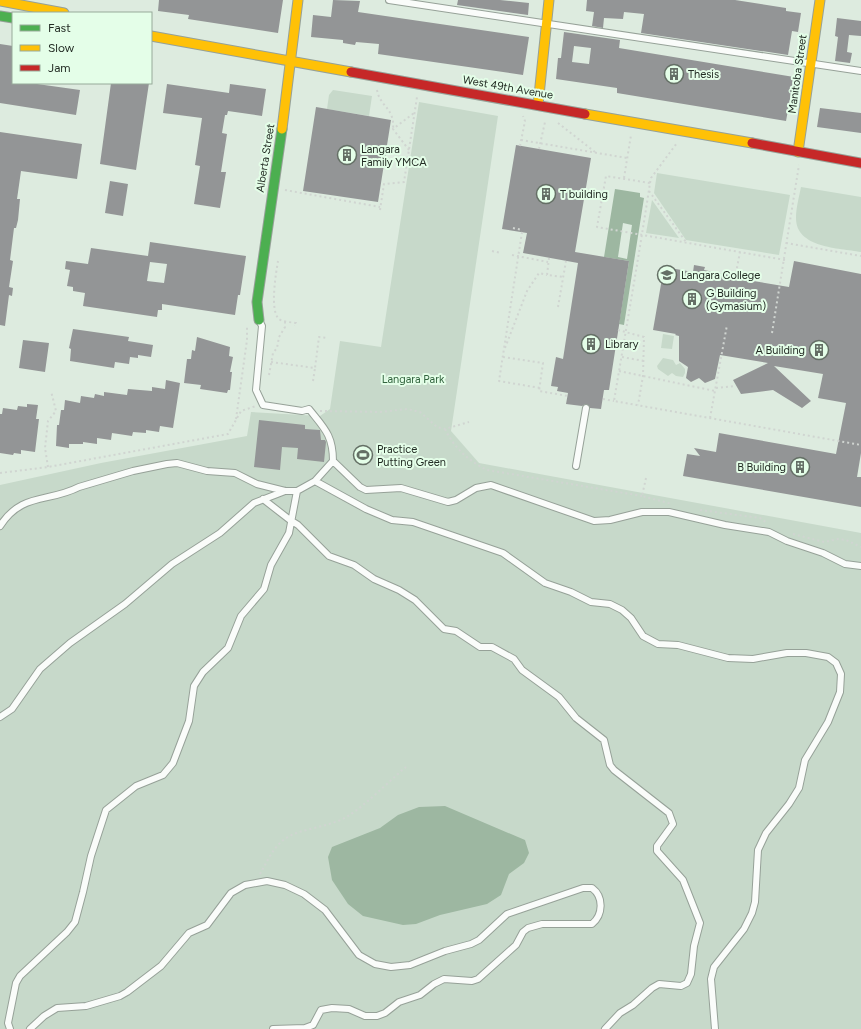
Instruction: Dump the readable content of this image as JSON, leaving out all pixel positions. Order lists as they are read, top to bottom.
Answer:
{
  "streets": {
    "street": ["Manitoba Street", "West 49th Avenue", "Alberta Street"]
  },
  "crossings": [
    ["Manitoba Street", "West 49th Avenue"],
    ["West 49th Avenue", "Alberta Street"]
  ],
  "parks": ["Langara Park"],
  "places": {
    "building": [
      "Thesis",
      "Langara Family YMCA",
      "T building",
      "G Building (Gymasium)",
      "Library",
      "A Building",
      "B Building"
    ],
    "school or university": ["Langara College"],
    "sports": ["Practice Putting Green"]
  },
  "legend": ["Fast", "Slow", "Jam"]
}
